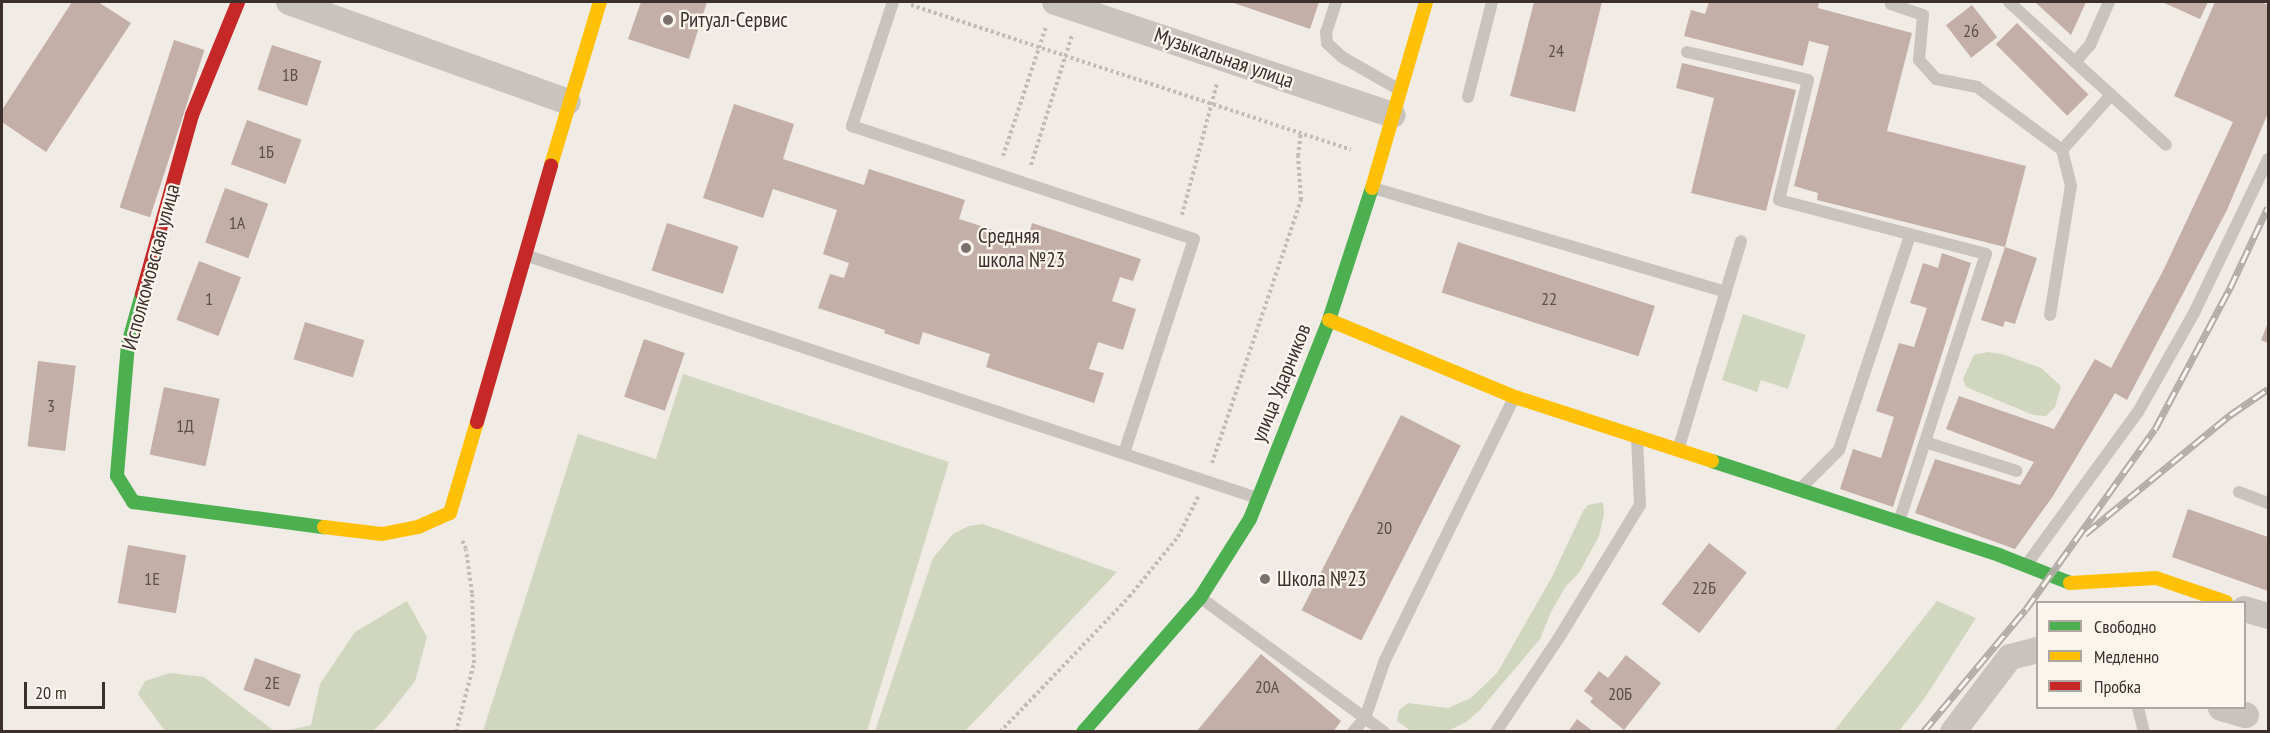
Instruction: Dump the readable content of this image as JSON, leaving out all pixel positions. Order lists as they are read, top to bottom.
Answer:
{
  "streets": {
    "street": ["Музыкальная улица", "Исполкомовская улица", "улица Ударников"]
  },
  "crossings": [
    ["Музыкальная улица", "улица Ударников"]
  ],
  "places": ["Ритуал-Сервис", "Средняя школа №23", "Школа №23"],
  "house_numbers": [
    "26",
    "24",
    "1В",
    "1Б",
    "1А",
    "1",
    "22",
    "3",
    "1Д",
    "20",
    "1Е",
    "22Б",
    "2Е",
    "20А",
    "20Б"
  ],
  "legend": ["Свободно", "Медленно", "Пробка"],
  "scale_bar": "20 m"
}
